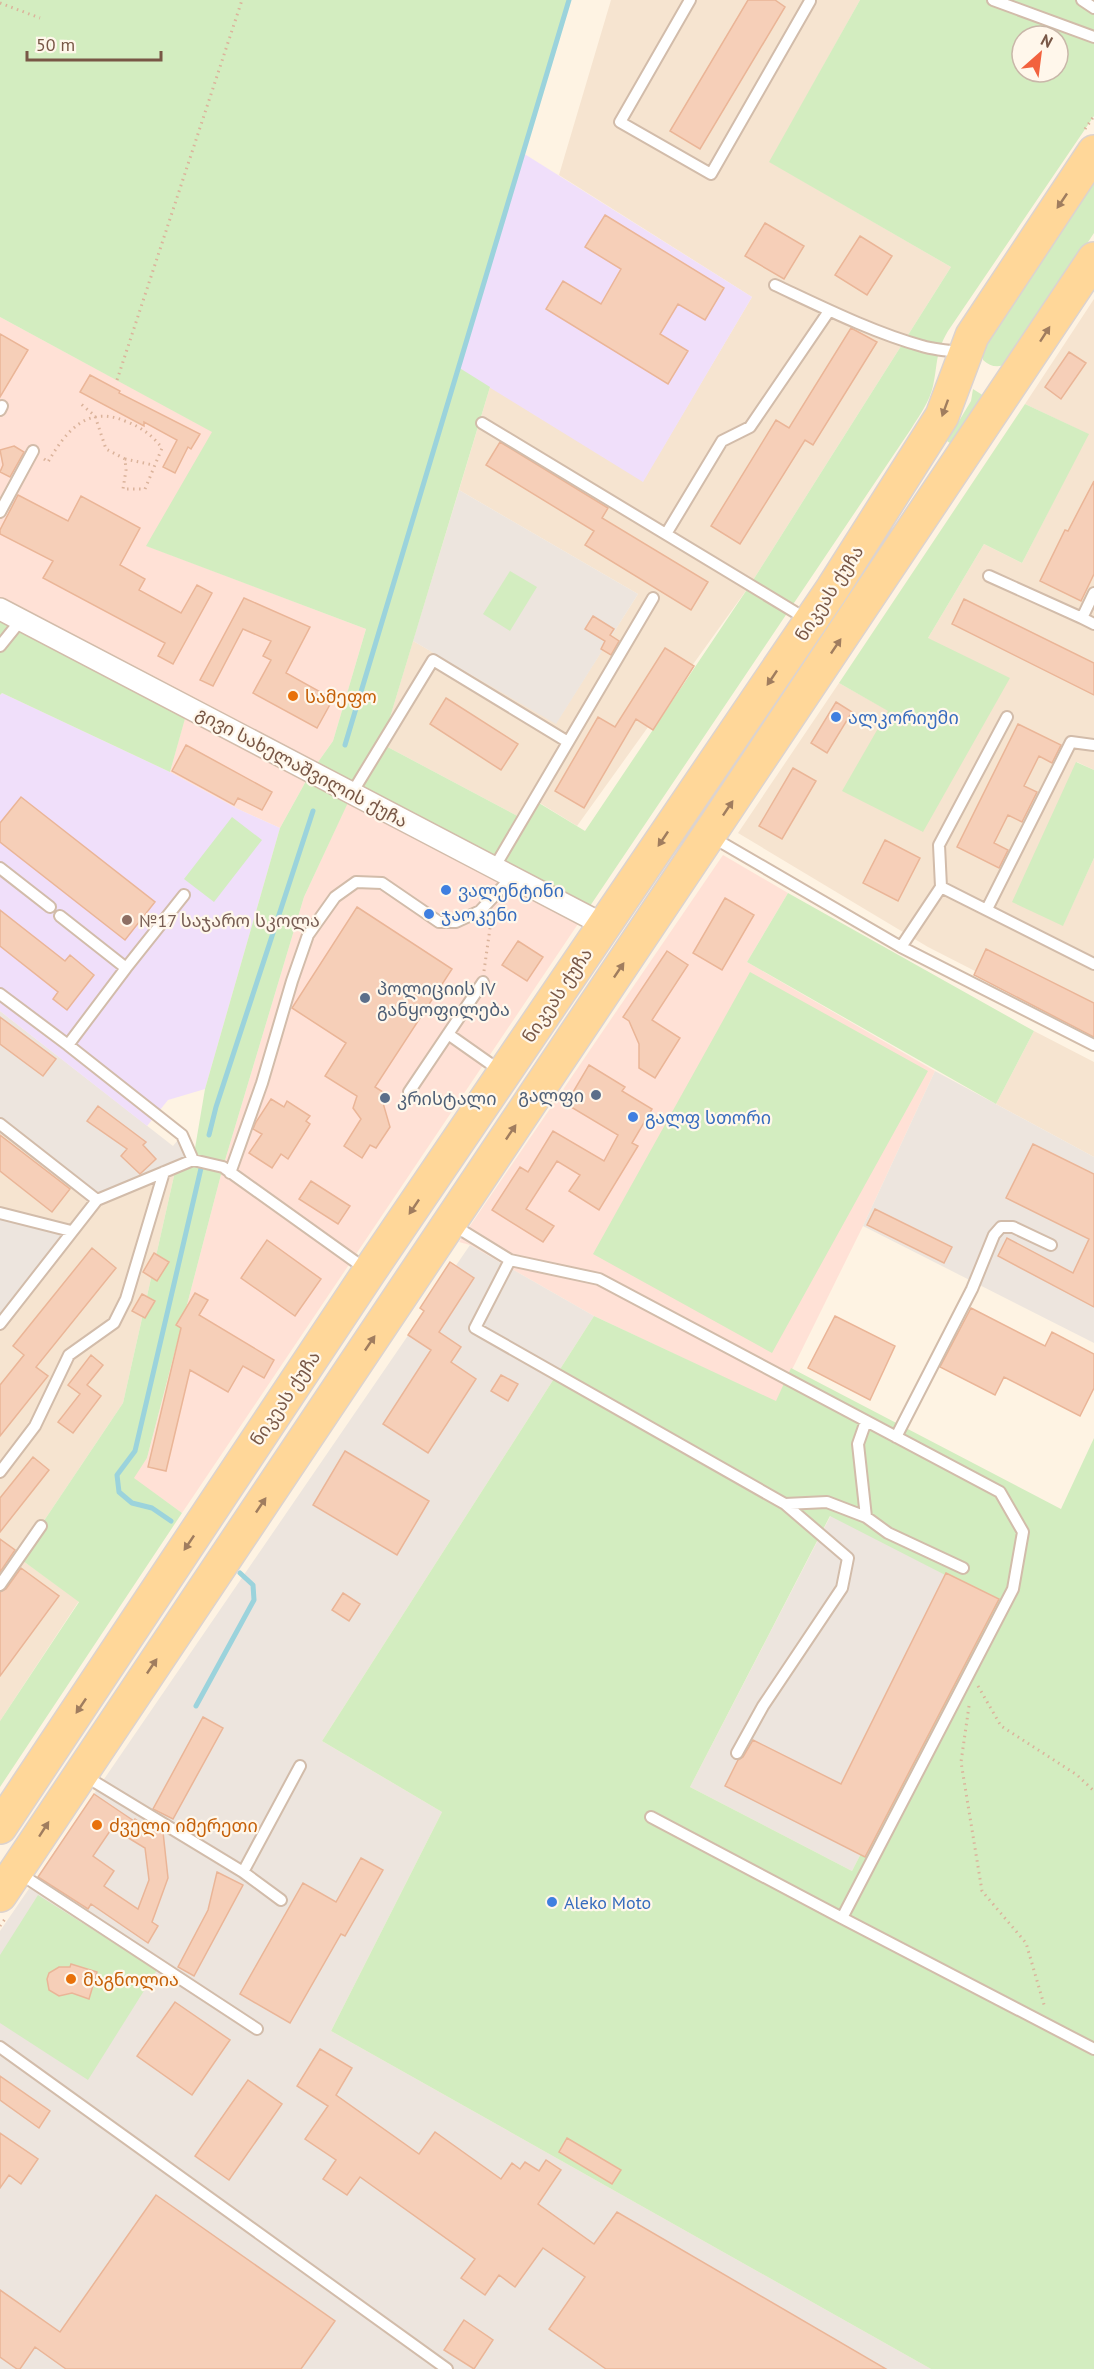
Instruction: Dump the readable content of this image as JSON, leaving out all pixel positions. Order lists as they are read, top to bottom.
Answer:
{
  "streets": {
    "main road": ["ნიკეას ქუჩა"],
    "street": ["გივი სახელაშვილის ქუჩა"]
  },
  "crossings": [
    ["ნიკეას ქუჩა", "გივი სახელაშვილის ქუჩა"]
  ],
  "places": [
    "სამეფო",
    "ალკორიუმი",
    "ვალენტინი",
    "ჯაოკენი",
    "№17 საჯარო სკოლა",
    "პოლიციის IV განყოფილება",
    "გალფი",
    "კრისტალი",
    "გალფ სთორი",
    "ძველი იმერეთი",
    "Aleko Moto",
    "მაგნოლია"
  ],
  "scale_bar": "50 m",
  "north": "top right"
}
